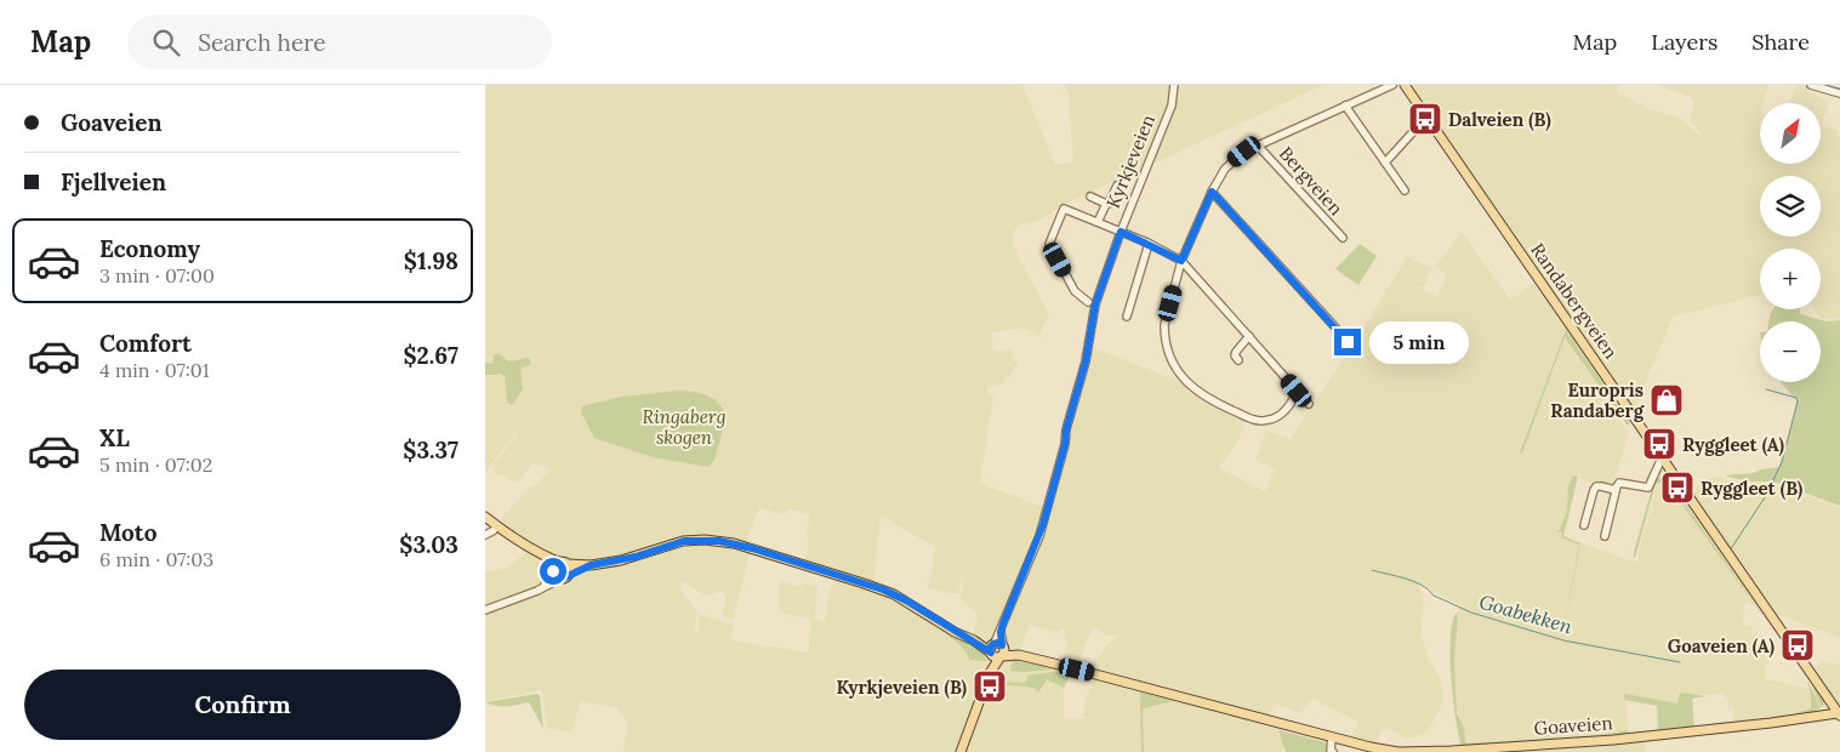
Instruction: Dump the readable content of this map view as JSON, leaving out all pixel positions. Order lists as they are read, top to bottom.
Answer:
{
  "streets": {
    "main road": ["Kyrkjeveien", "Randabergveien", "Goaveien"],
    "street": ["Bergveien"]
  },
  "crossings": [
    ["Kyrkjeveien", "Goaveien"],
    ["Randabergveien", "Goaveien"]
  ],
  "water": ["Goabekken"],
  "parks": ["Ringaberg skogen"],
  "places": {
    "bus stop": [
      "Dalveien (B)",
      "Ryggleet (A)",
      "Ryggleet (B)",
      "Goaveien (A)",
      "Kyrkjeveien (B)"
    ],
    "shop": ["Europris Randaberg"]
  },
  "north": "top right",
  "page": {
    "header": "Map",
    "search": "Search here",
    "nav": ["Map", "Layers", "Share"],
    "banner": ["Goaveien", "Fjellveien"],
    "map_buttons": ["+", "−"],
    "list": [
      {
        "name": "Economy",
        "note": "3 min · 07:00",
        "value": "$1.98"
      },
      {
        "name": "Comfort",
        "note": "4 min · 07:01",
        "value": "$2.67"
      },
      {
        "name": "XL",
        "note": "5 min · 07:02",
        "value": "$3.37"
      },
      {
        "name": "Moto",
        "note": "6 min · 07:03",
        "value": "$3.03"
      }
    ],
    "bubble": "5 min",
    "buttons": "Confirm"
  }
}
